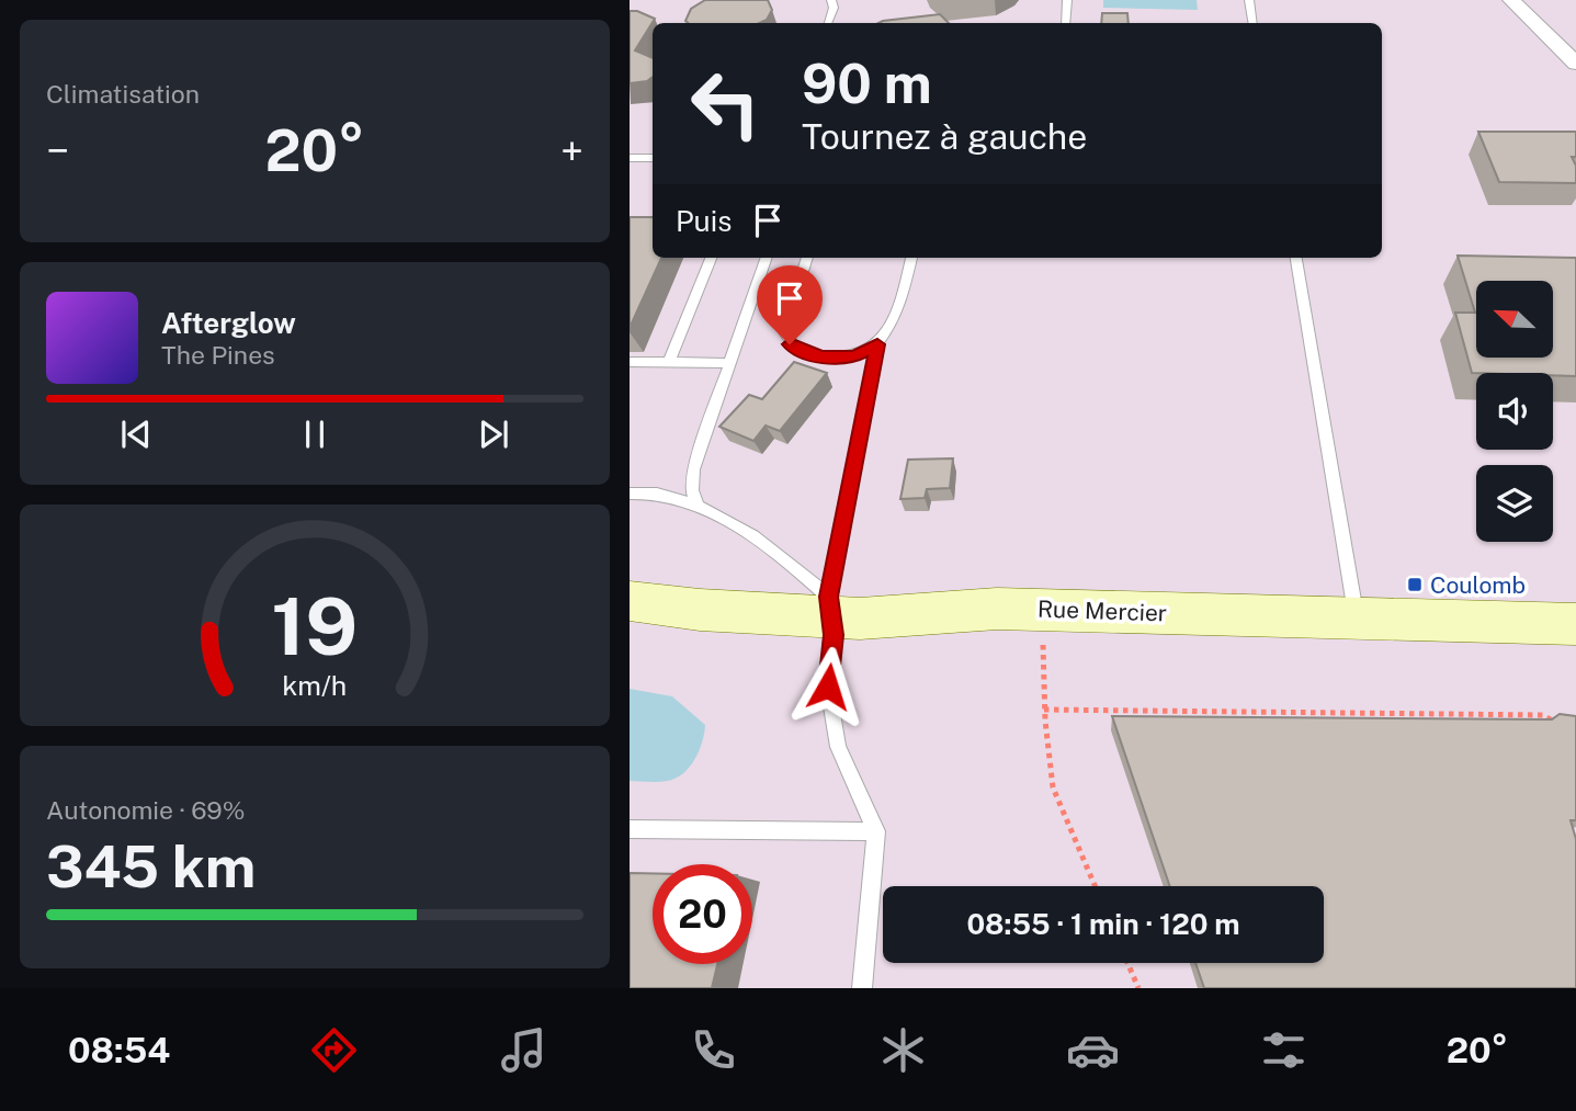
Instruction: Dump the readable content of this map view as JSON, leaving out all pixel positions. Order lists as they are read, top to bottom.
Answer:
{
  "streets": {
    "street": ["Rue Mercier"]
  },
  "places": {
    "transit": ["Coulomb"]
  },
  "north": "top left",
  "page": {
    "tile": [
      "Climatisation",
      ["Autonomie · 69%", "345 km"]
    ],
    "turn": ["90 m", "Tournez à gauche"],
    "heat": ["−", "20°", "+"],
    "then": "Puis",
    "song": ["Afterglow", "The Pines"],
    "limit": "20",
    "trip": "08:55 · 1 min · 120 m",
    "tabs": ["08:54", "20°"],
    "gauge": ["19", "km/h"]
  }
}
